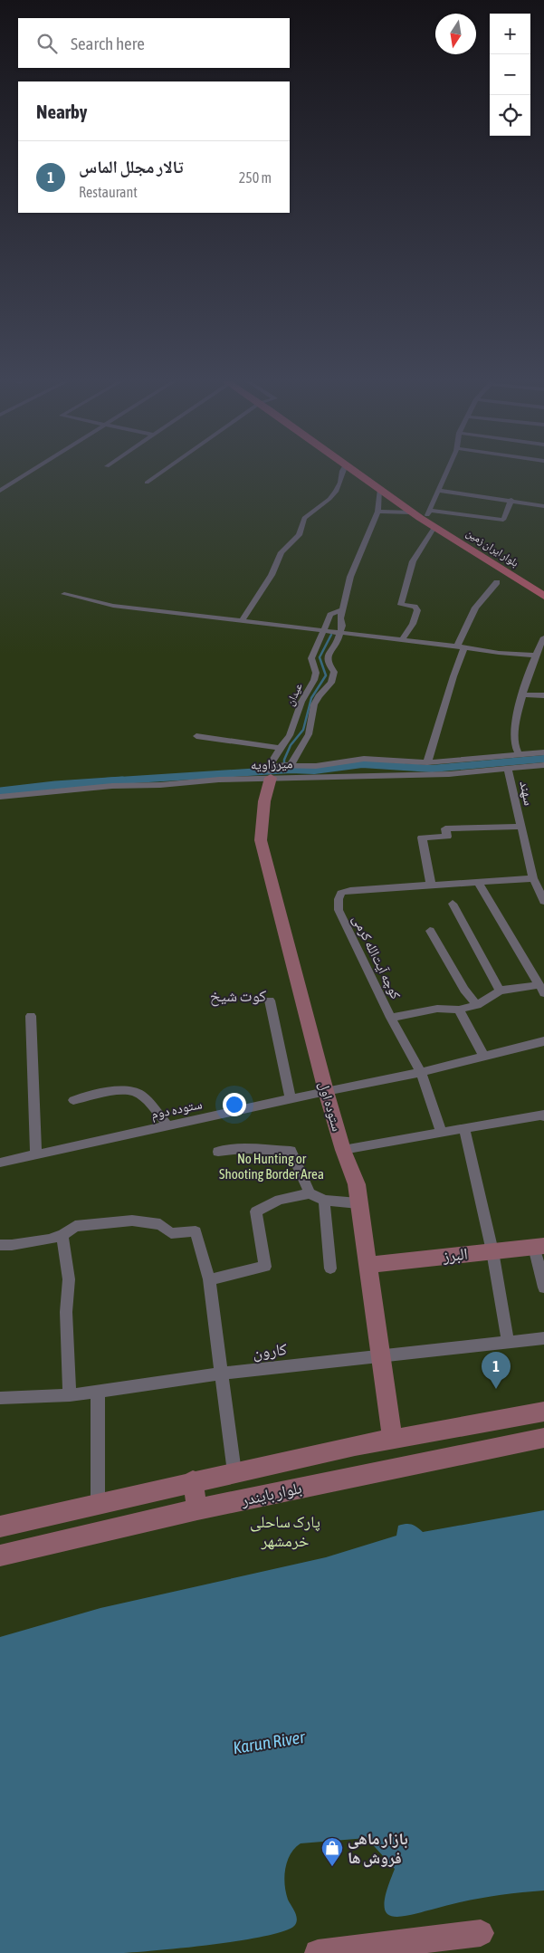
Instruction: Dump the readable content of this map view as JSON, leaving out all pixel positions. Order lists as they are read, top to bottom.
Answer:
{
  "streets": {
    "main road": ["بلوار ایران زمین"],
    "street": [
      "عیدان",
      "میرزاویه",
      "سهند",
      "کوچه آیت‌الله کرمی",
      "ستوده اول",
      "ستوده دوم",
      "البرز",
      "کارون",
      "بلوار بایندر"
    ]
  },
  "crossings": [
    ["بلوار ایران زمین", "عیدان"],
    ["عیدان", "میرزاویه"],
    ["عیدان", "ستوده اول"],
    ["میرزاویه", "سهند"],
    ["میرزاویه", "ستوده اول"],
    ["سهند", "کوچه آیت‌الله کرمی"],
    ["کوچه آیت‌الله کرمی", "ستوده دوم"],
    ["ستوده اول", "ستوده دوم"],
    ["ستوده اول", "البرز"],
    ["ستوده اول", "کارون"],
    ["ستوده اول", "بلوار بایندر"]
  ],
  "districts": ["کوت شیخ"],
  "water": ["Karun River"],
  "parks": ["No Hunting or Shooting Border Area", "پارک ساحلی خرمشهر"],
  "places": {
    "shop": ["بازار ماهی فروش ها"]
  },
  "north": "bottom",
  "page": {
    "map_buttons": ["+", "−"],
    "search": "Search here",
    "heading": "Nearby",
    "list": [
      {
        "mark": "1",
        "name": "تالار مجلل الماس",
        "note": "Restaurant",
        "value": "250 m"
      }
    ],
    "pins": "1"
  }
}
